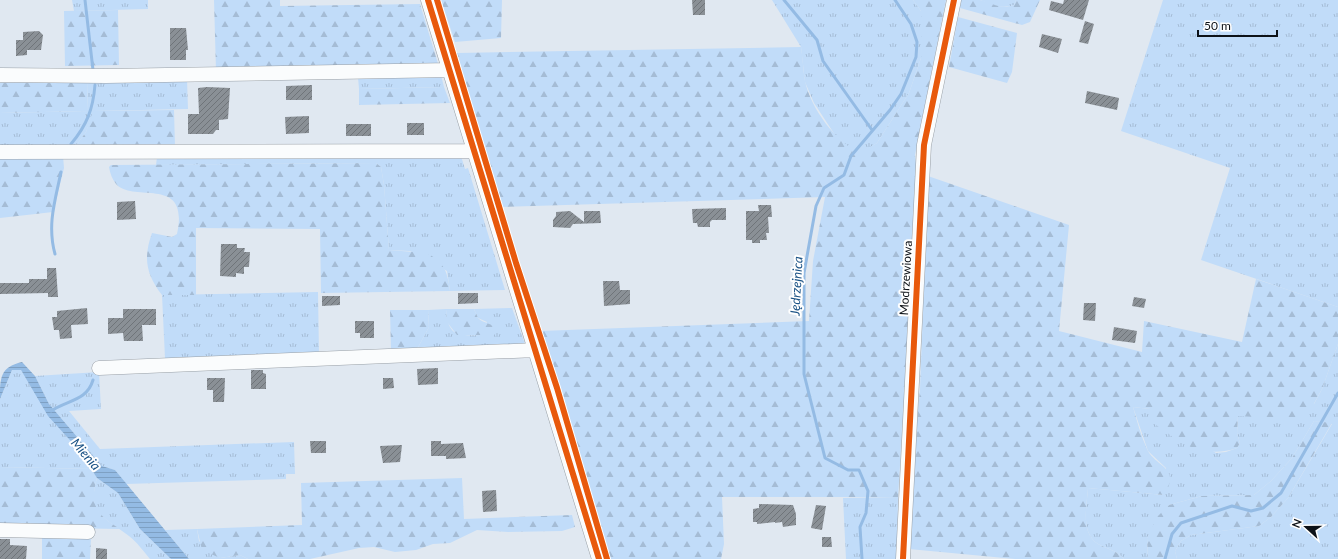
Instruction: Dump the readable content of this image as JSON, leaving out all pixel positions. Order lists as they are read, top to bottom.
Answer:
{
  "streets": {
    "street": ["Modrzewiowa"]
  },
  "water": ["Jędrzejnica", "Mienia"],
  "scale_bar": "50 m",
  "north": "left"
}
